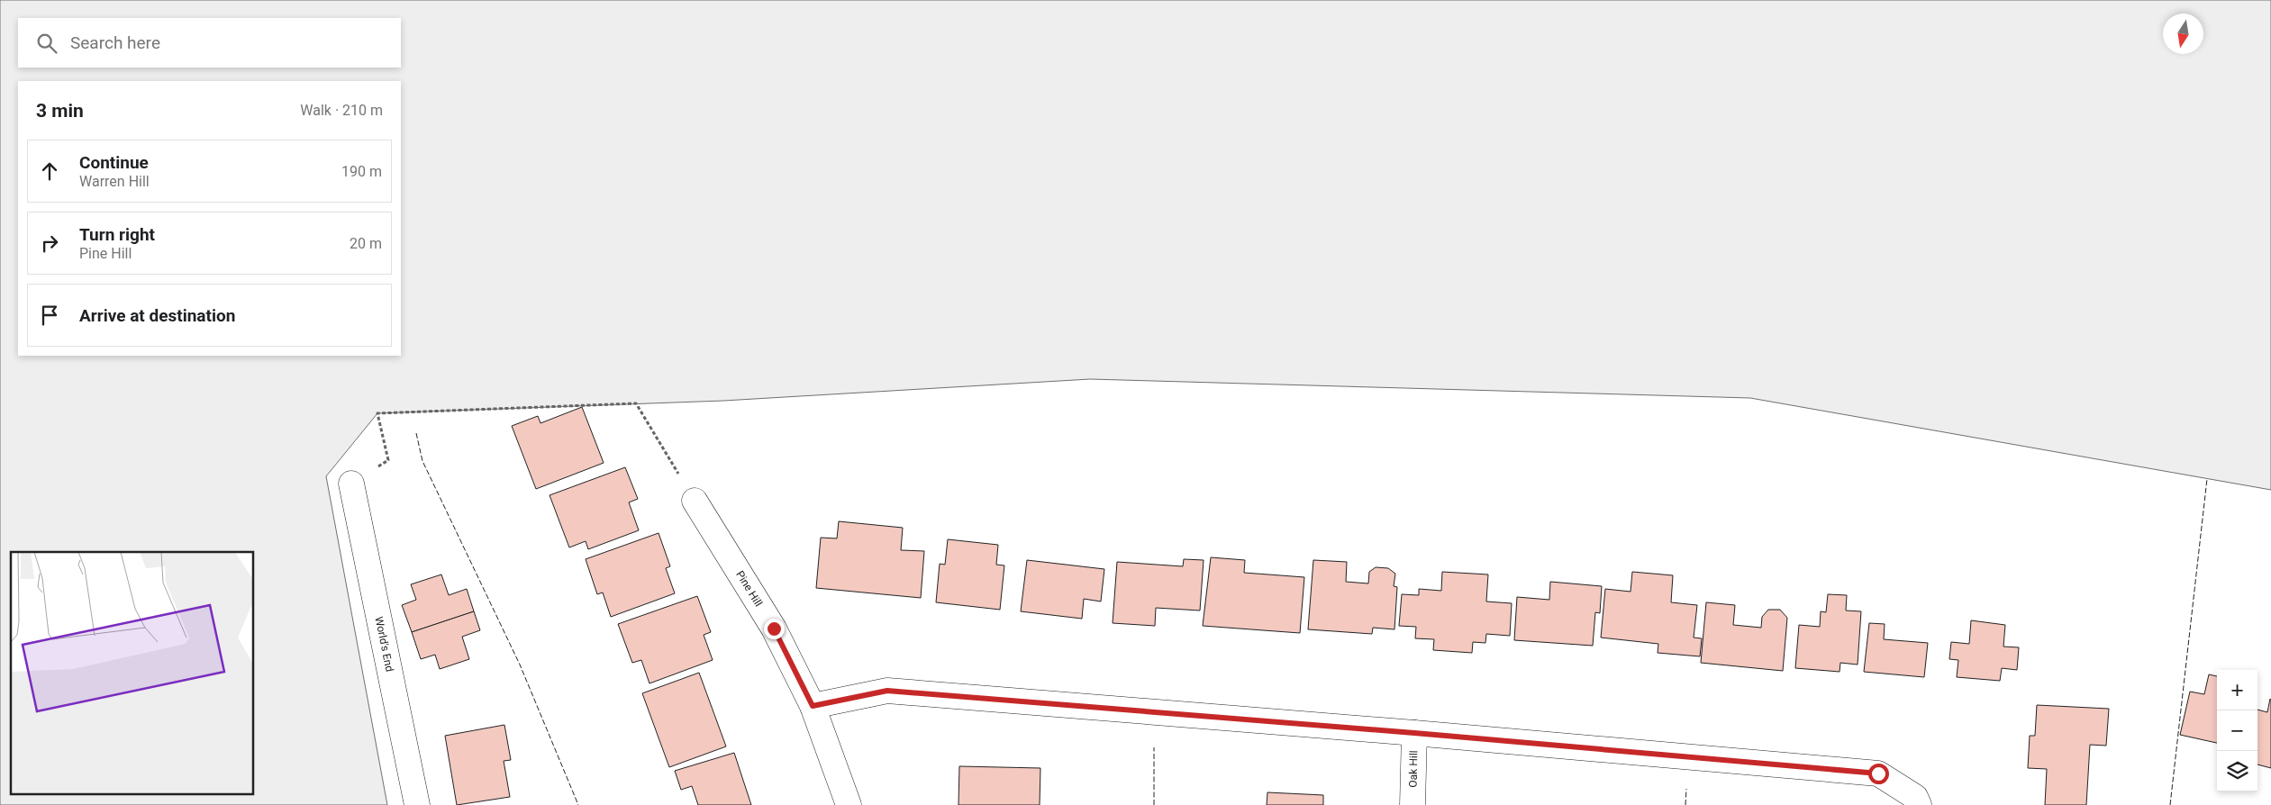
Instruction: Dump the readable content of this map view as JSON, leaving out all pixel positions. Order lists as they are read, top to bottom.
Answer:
{
  "streets": {
    "street": ["Pine Hill", "World's End", "Oak Hill"]
  },
  "north": "bottom",
  "page": {
    "search": "Search here",
    "heading": ["3 min", "Walk · 210 m"],
    "list": [
      ["Continue", "Warren Hill", "190 m"],
      ["Turn right", "Pine Hill", "20 m"],
      "Arrive at destination"
    ],
    "map_buttons": ["+", "−"]
  }
}
